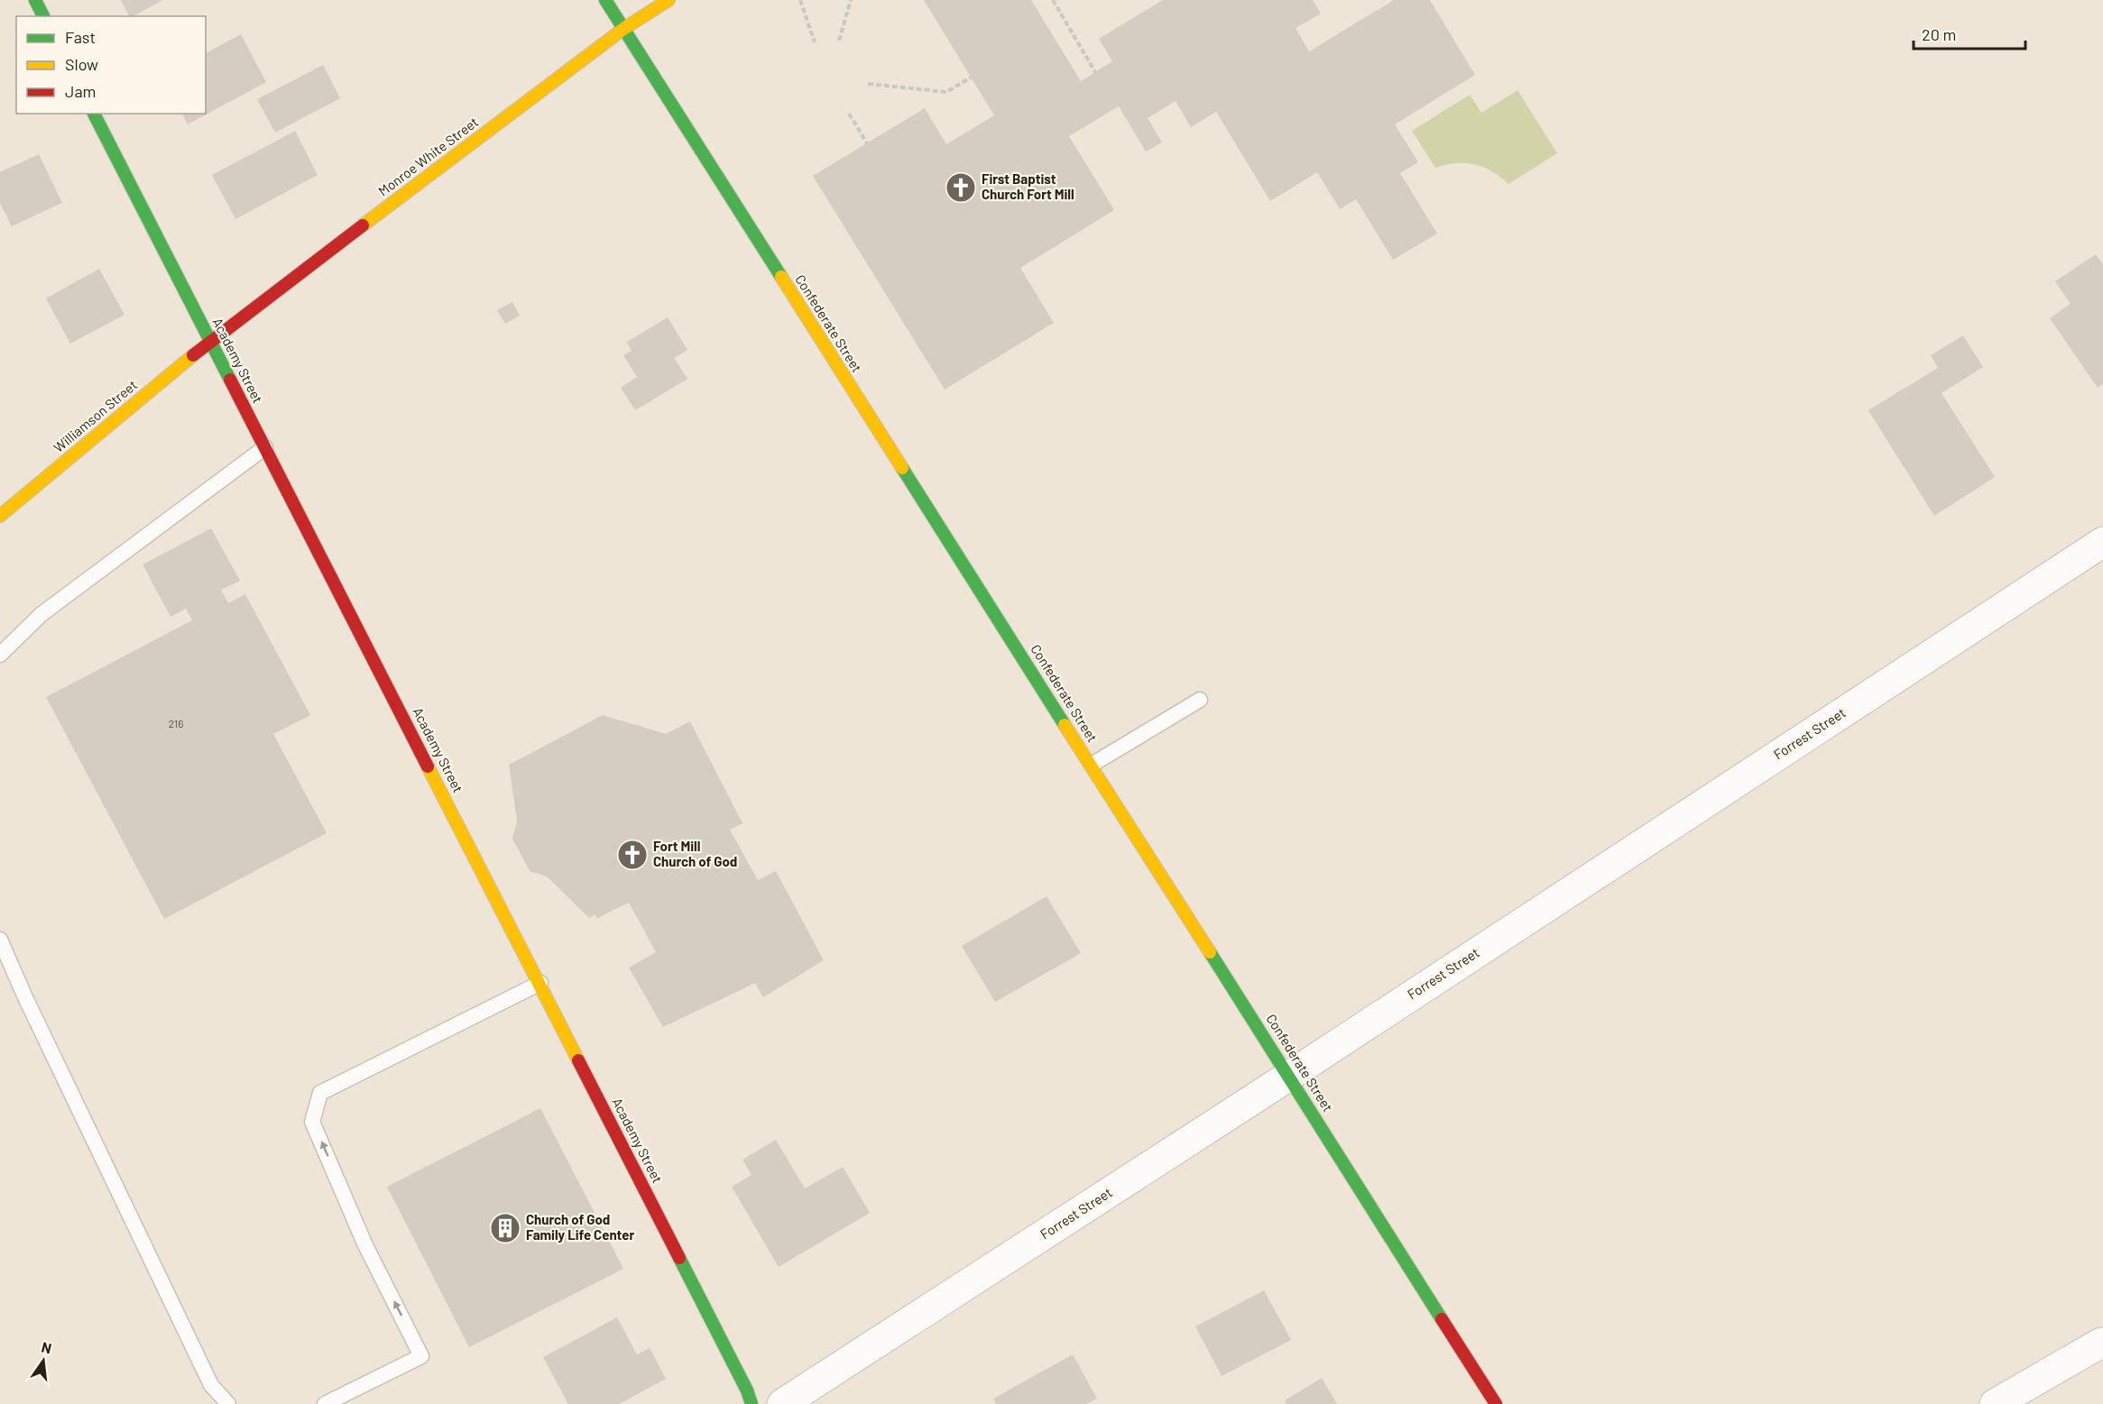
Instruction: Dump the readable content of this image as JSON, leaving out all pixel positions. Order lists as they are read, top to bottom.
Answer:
{
  "streets": {
    "street": [
      "Monroe White Street",
      "Confederate Street",
      "Academy Street",
      "Williamson Street",
      "Forrest Street"
    ]
  },
  "crossings": [
    ["Monroe White Street", "Confederate Street"],
    ["Monroe White Street", "Academy Street"],
    ["Monroe White Street", "Williamson Street"],
    ["Confederate Street", "Forrest Street"],
    ["Academy Street", "Williamson Street"]
  ],
  "places": {
    "church": ["First Baptist Church Fort Mill", "Fort Mill Church of God"],
    "building": ["Church of God Family Life Center"]
  },
  "house_numbers": ["216"],
  "legend": ["Fast", "Slow", "Jam"],
  "scale_bar": "20 m",
  "north": "top"
}
